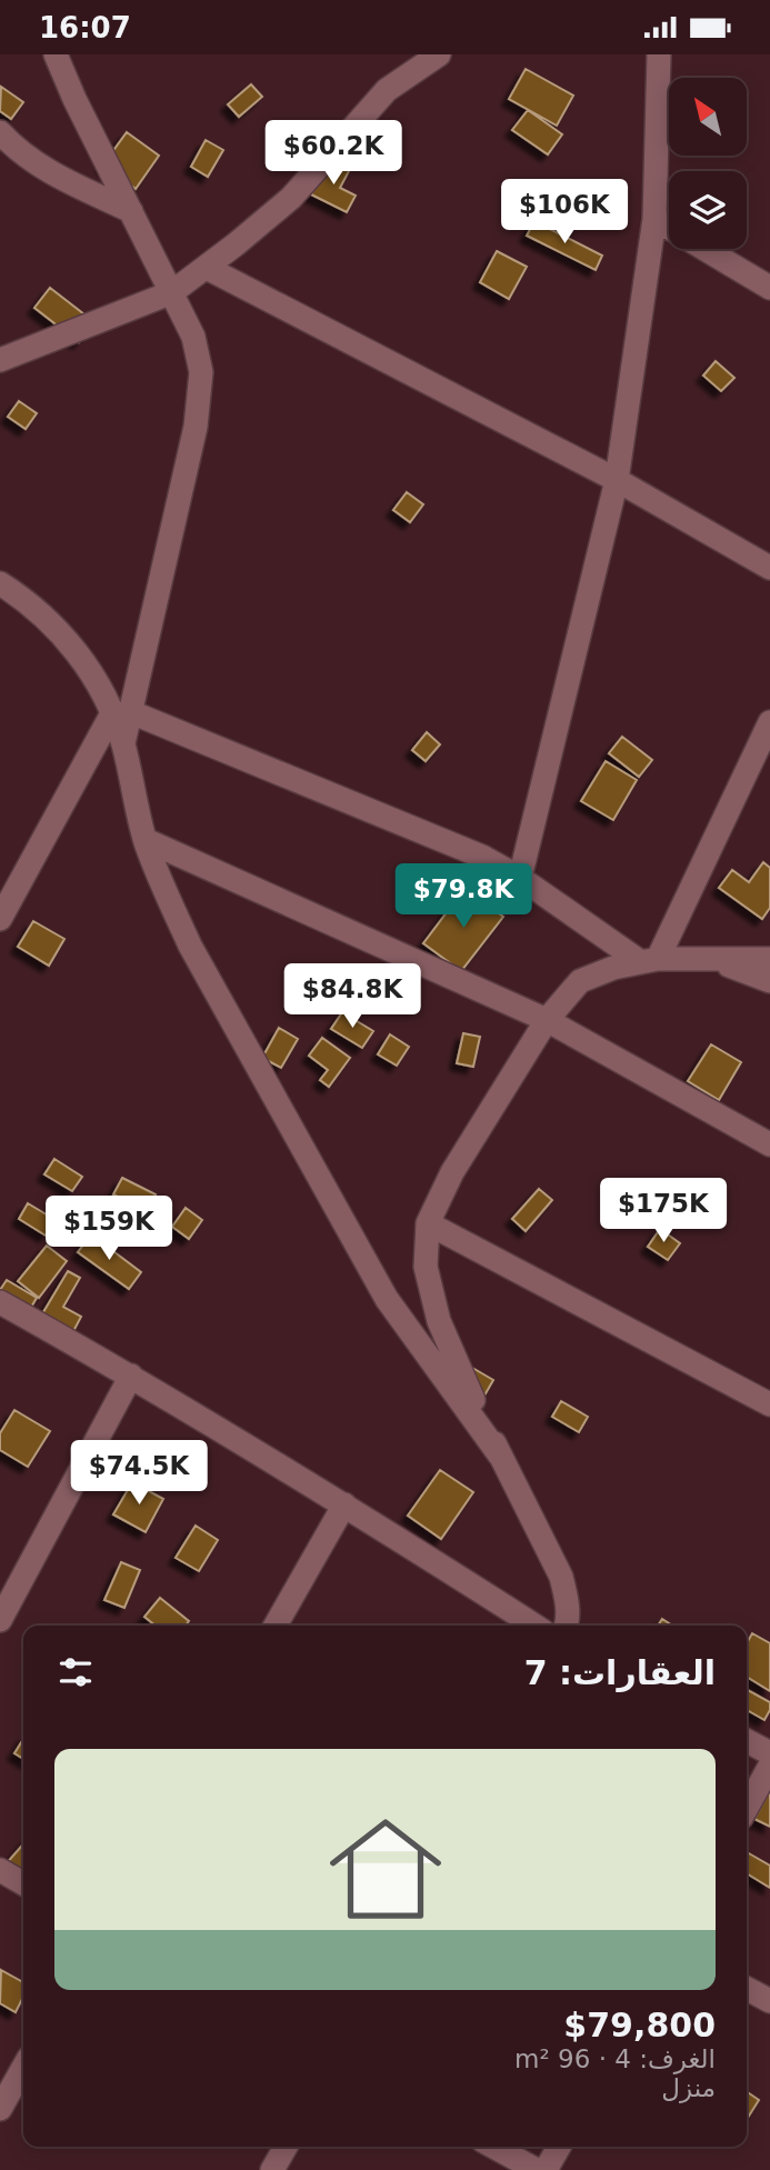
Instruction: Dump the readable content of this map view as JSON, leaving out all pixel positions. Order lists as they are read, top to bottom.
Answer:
{
  "north": "top left",
  "page": {
    "status": "16:07",
    "price": [
      "$60.2K",
      "$106K",
      "$79.8K",
      "$84.8K",
      "$175K",
      "$159K",
      "$74.5K"
    ],
    "heading": "العقارات: 7",
    "list": [
      {
        "name": "$79,800",
        "note": "الغرف: 4 · 96 m² · منزل"
      }
    ]
  }
}
